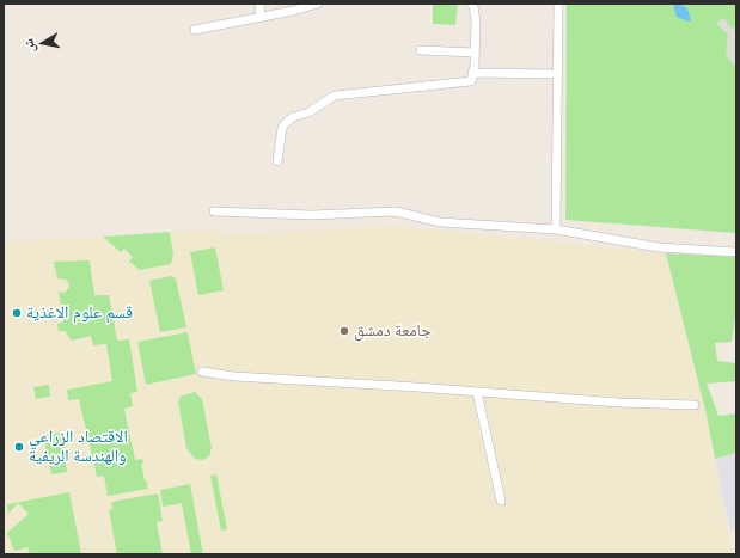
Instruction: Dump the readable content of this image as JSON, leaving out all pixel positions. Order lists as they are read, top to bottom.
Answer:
{
  "places": ["قسم علوم الاغذية", "جامعة دمشق", "الاقتصاد الزراعي والهندسة الريفية"],
  "north": "left"
}
